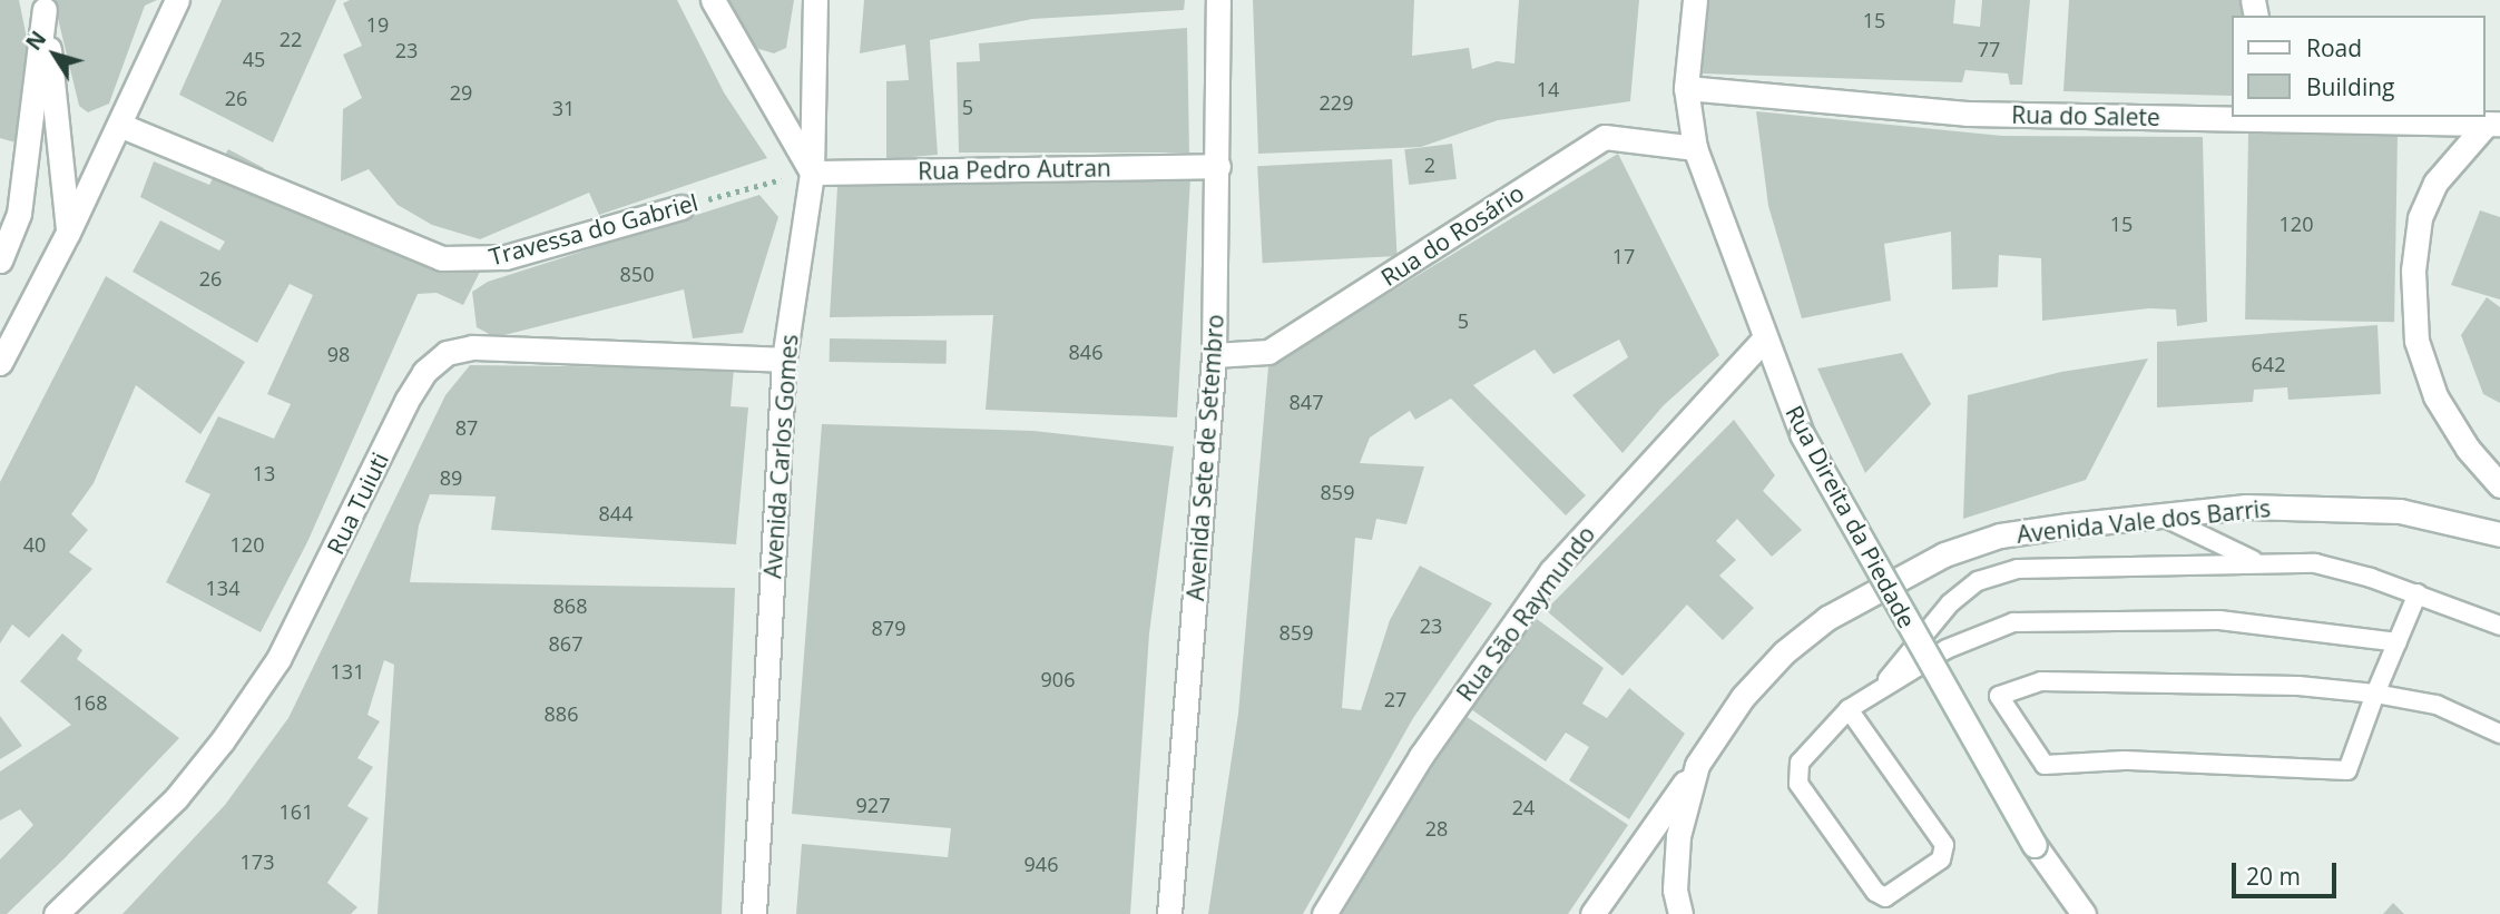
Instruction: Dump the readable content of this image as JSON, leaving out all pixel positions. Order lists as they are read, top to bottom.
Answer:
{
  "streets": {
    "street": [
      "Rua do Salete",
      "Rua Pedro Autran",
      "Travessa do Gabriel",
      "Rua do Rosário",
      "Avenida Carlos Gomes",
      "Avenida Sete de Setembro",
      "Rua Tuiuti",
      "Rua Direita da Piedade",
      "Avenida Vale dos Barris",
      "Rua São Raymundo"
    ]
  },
  "crossings": [
    ["Rua do Salete", "Rua Direita da Piedade"],
    ["Rua Pedro Autran", "Travessa do Gabriel"],
    ["Rua Pedro Autran", "Avenida Carlos Gomes"],
    ["Rua Pedro Autran", "Avenida Sete de Setembro"],
    ["Travessa do Gabriel", "Avenida Carlos Gomes"],
    ["Rua do Rosário", "Avenida Sete de Setembro"],
    ["Rua do Rosário", "Rua Direita da Piedade"],
    ["Avenida Carlos Gomes", "Rua Tuiuti"],
    ["Rua Direita da Piedade", "Rua São Raymundo"]
  ],
  "house_numbers": [
    "15",
    "19",
    "22",
    "77",
    "23",
    "45",
    "14",
    "29",
    "26",
    "229",
    "5",
    "31",
    "2",
    "15",
    "120",
    "17",
    "850",
    "26",
    "5",
    "846",
    "98",
    "642",
    "847",
    "87",
    "13",
    "89",
    "859",
    "844",
    "40",
    "120",
    "134",
    "868",
    "23",
    "879",
    "859",
    "867",
    "131",
    "906",
    "27",
    "168",
    "886",
    "927",
    "24",
    "161",
    "28",
    "173",
    "946"
  ],
  "legend": ["Road", "Building"],
  "scale_bar": "20 m",
  "north": "top left"
}
